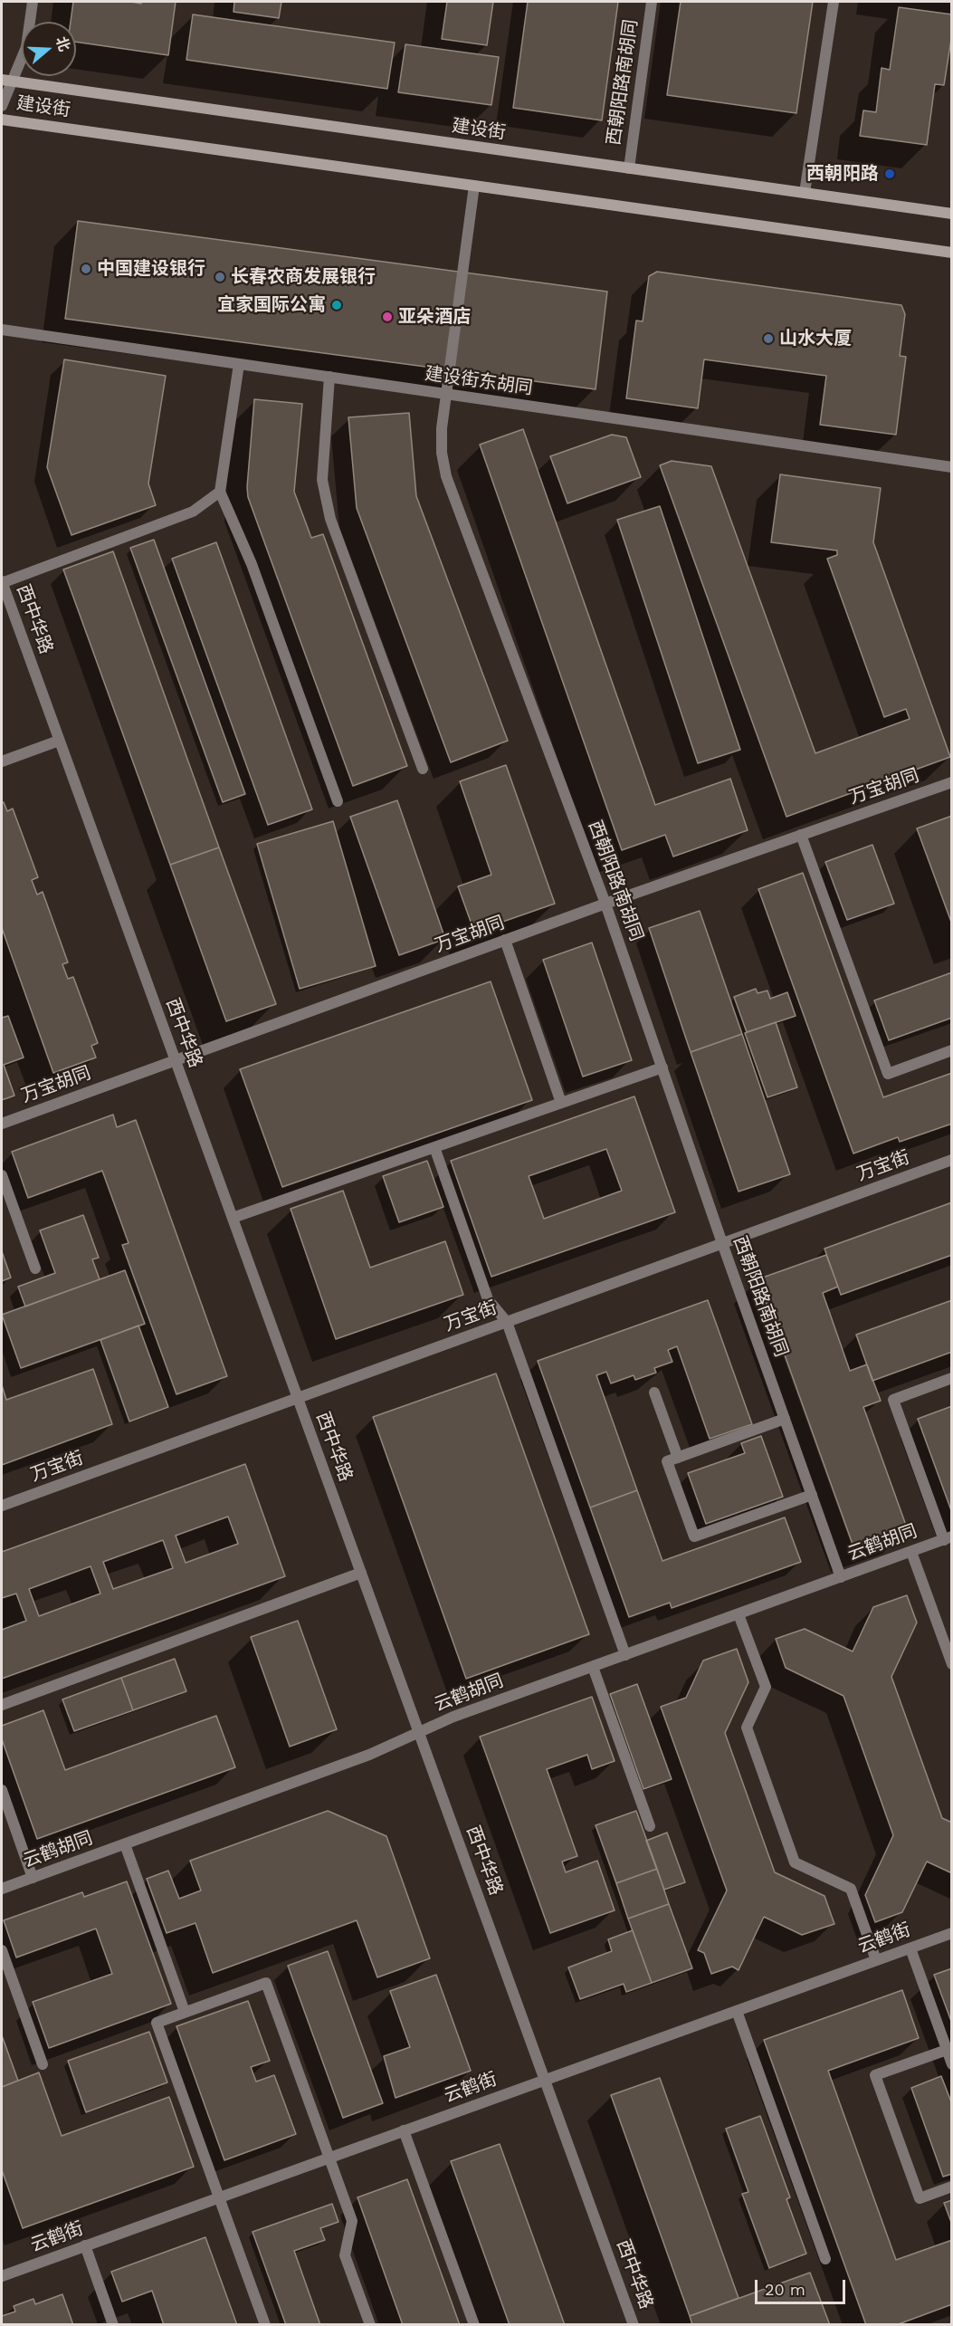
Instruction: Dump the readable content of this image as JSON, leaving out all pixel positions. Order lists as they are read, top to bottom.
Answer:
{
  "streets": {
    "main road": ["建设街"],
    "street": [
      "西朝阳路南胡同",
      "建设街东胡同",
      "西中华路",
      "万宝胡同",
      "万宝街",
      "云鹤胡同",
      "云鹤街"
    ]
  },
  "crossings": [
    ["西朝阳路南胡同", "建设街"],
    ["西朝阳路南胡同", "建设街东胡同"],
    ["西朝阳路南胡同", "万宝胡同"],
    ["西朝阳路南胡同", "万宝街"],
    ["西朝阳路南胡同", "云鹤胡同"],
    ["西中华路", "万宝胡同"],
    ["西中华路", "万宝街"],
    ["西中华路", "云鹤胡同"],
    ["西中华路", "云鹤街"]
  ],
  "places": [
    "西朝阳路",
    "中国建设银行",
    "长春农商发展银行",
    "宜家国际公寓",
    "亚朵酒店",
    "山水大厦"
  ],
  "scale_bar": "20 m",
  "north": "right"
}
